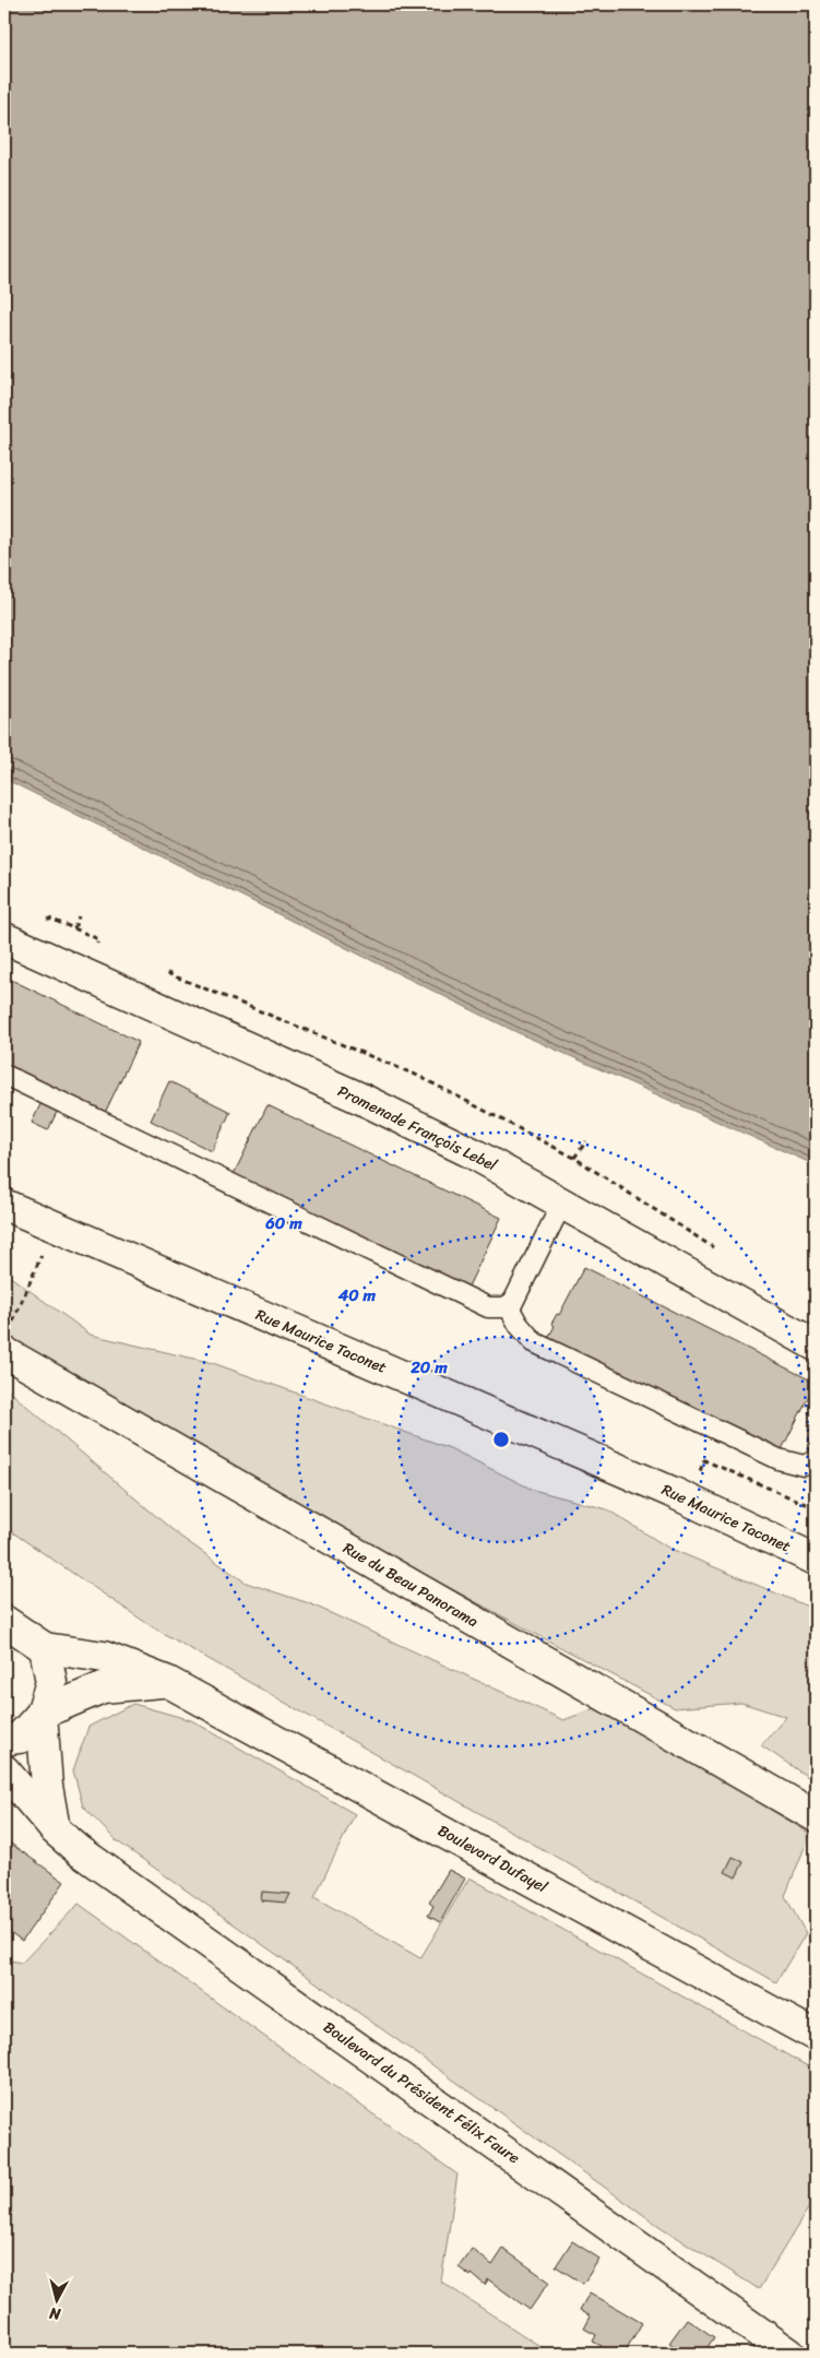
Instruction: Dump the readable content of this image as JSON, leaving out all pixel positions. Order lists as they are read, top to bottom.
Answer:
{
  "streets": {
    "street": [
      "Promenade François Lebel",
      "Rue Maurice Taconet",
      "Rue du Beau Panorama",
      "Boulevard Dufayel",
      "Boulevard du Président Félix Faure"
    ]
  },
  "north": "bottom",
  "rings": ["60 m", "40 m", "20 m"]
}
